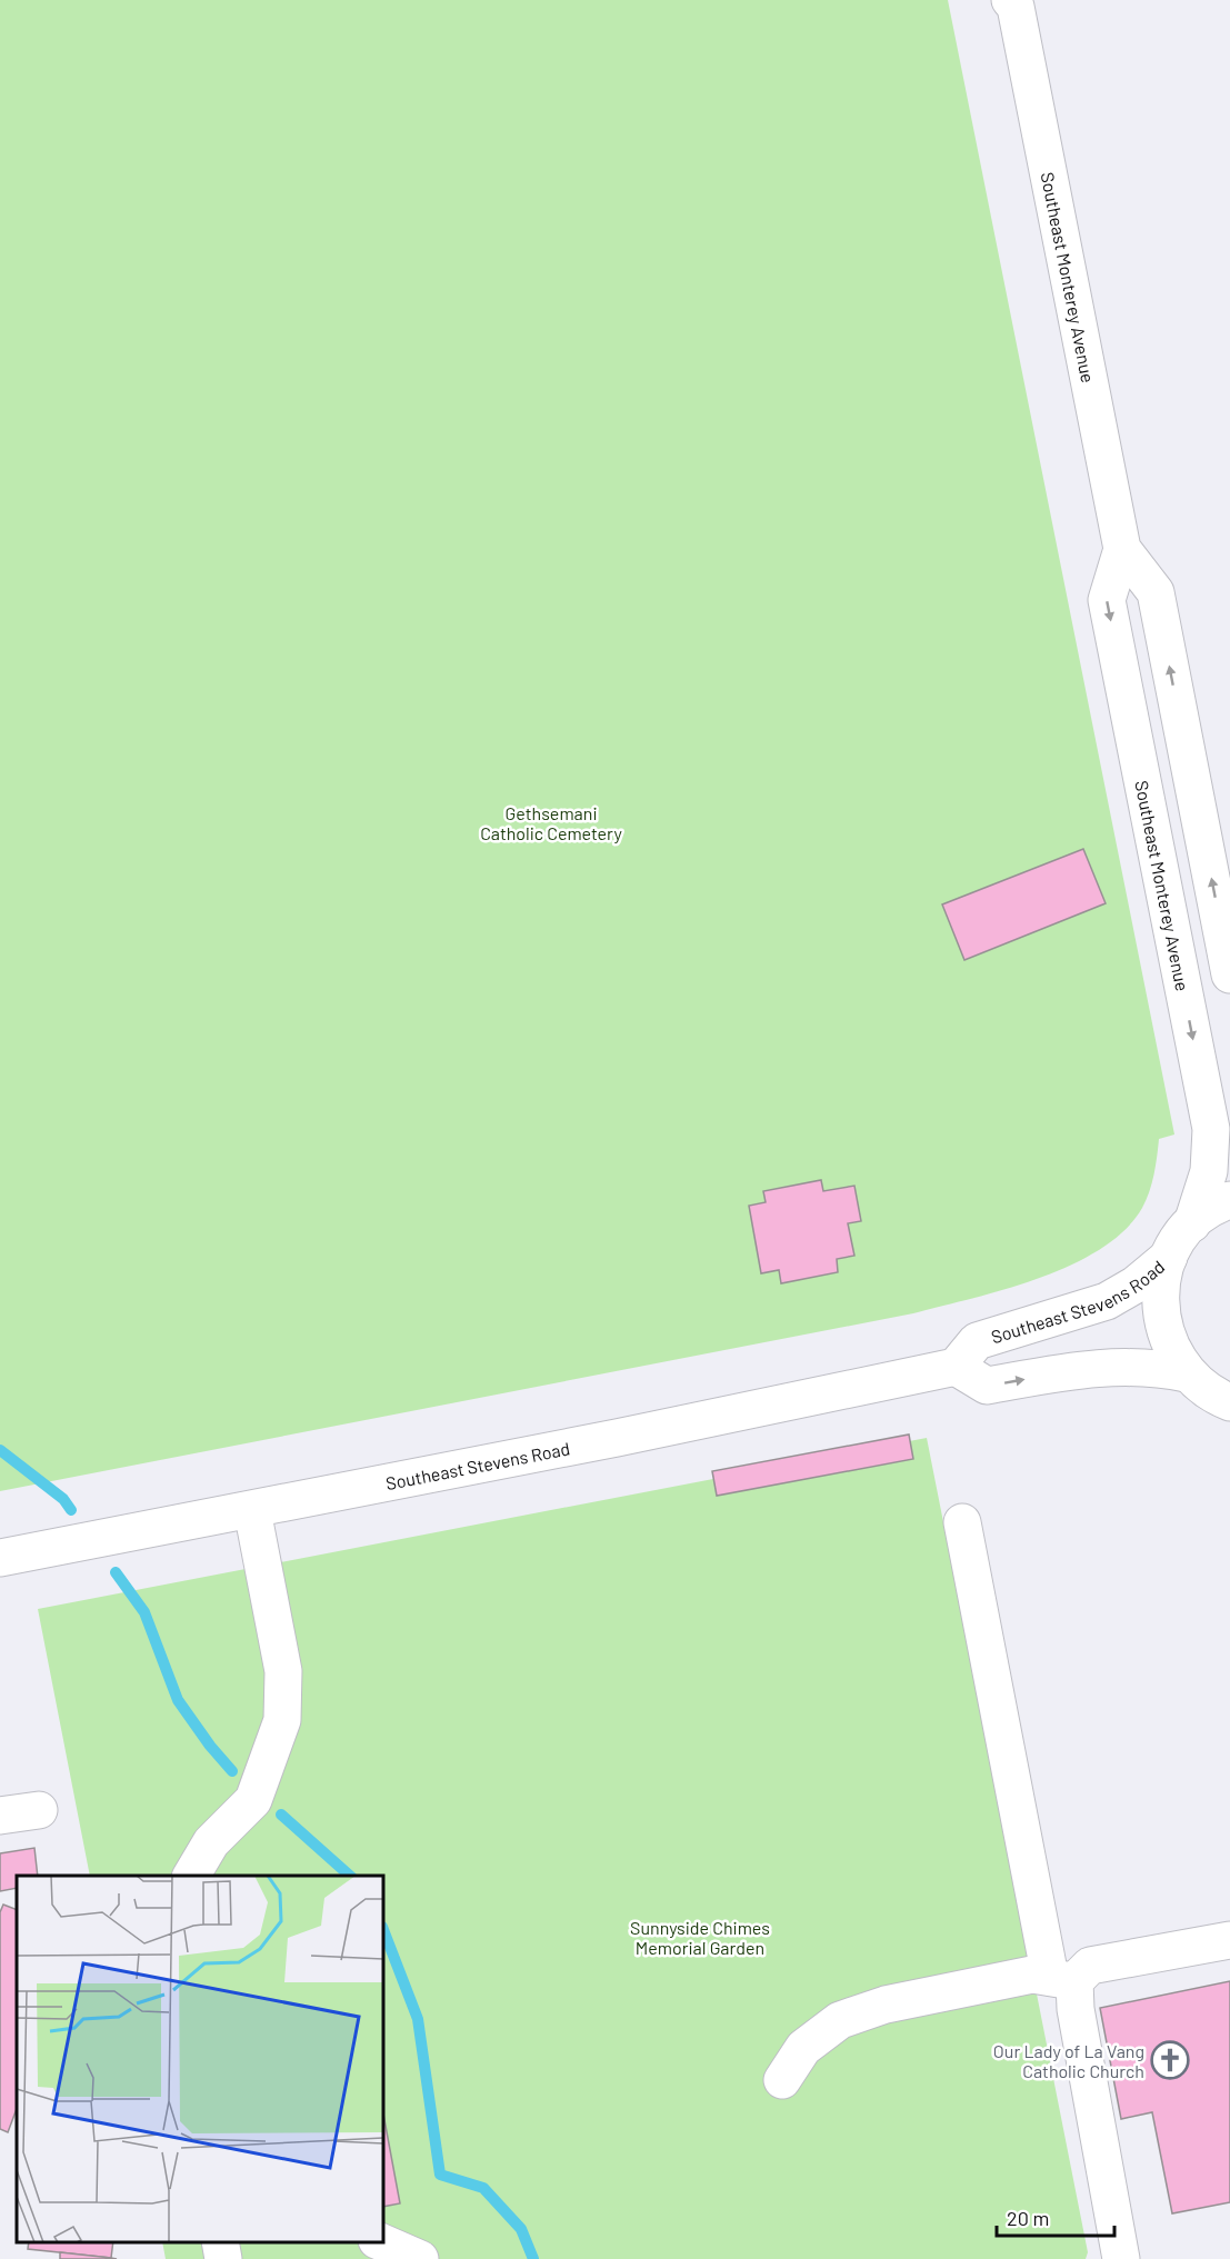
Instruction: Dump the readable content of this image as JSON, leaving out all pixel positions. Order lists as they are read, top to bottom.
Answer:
{
  "streets": {
    "street": ["Southeast Monterey Avenue", "Southeast Stevens Road"]
  },
  "parks": ["Gethsemani Catholic Cemetery", "Sunnyside Chimes Memorial Garden"],
  "places": {
    "church": ["Our Lady of La Vang Catholic Church"]
  },
  "scale_bar": "20 m"
}
